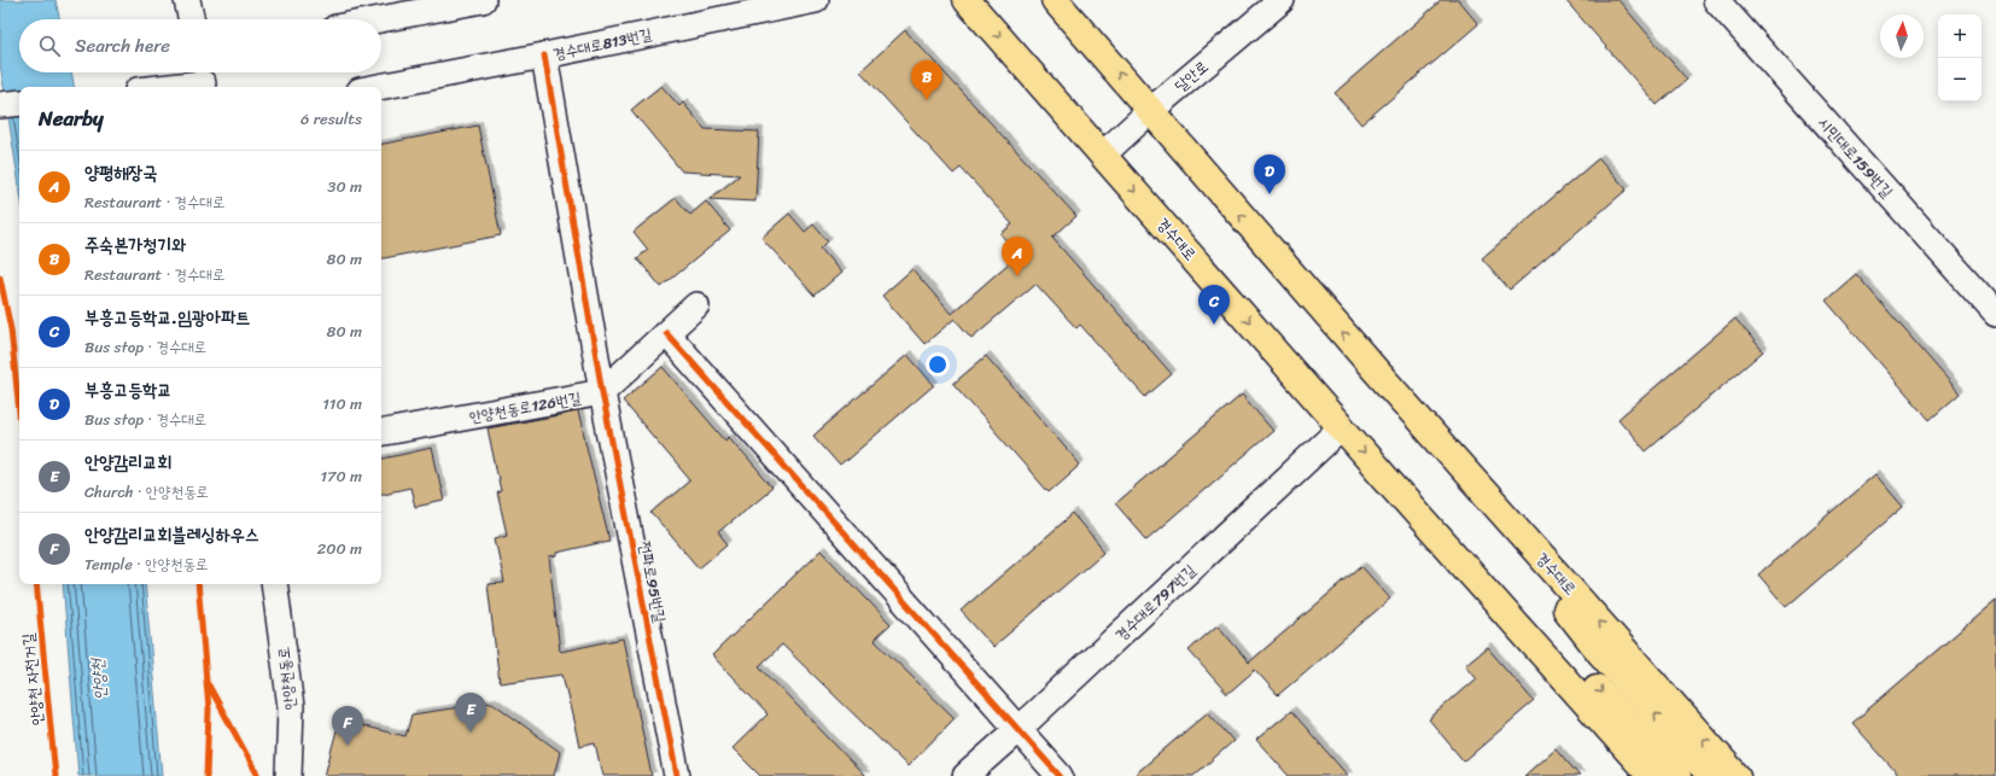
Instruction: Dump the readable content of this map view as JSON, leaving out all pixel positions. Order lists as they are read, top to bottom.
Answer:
{
  "streets": {
    "main road": ["경수대로"],
    "street": [
      "경수대로813번길",
      "달안로",
      "시민대로159번길",
      "안양천동로126번길",
      "전파로95번길",
      "경수대로797번길",
      "안양천동로"
    ],
    "cycle path": ["안양천 자전거길"]
  },
  "crossings": [
    ["경수대로813번길", "전파로95번길"],
    ["달안로", "경수대로"],
    ["경수대로", "경수대로797번길"],
    ["안양천동로126번길", "전파로95번길"]
  ],
  "water": ["안양천"],
  "north": "top",
  "page": {
    "map_buttons": ["+", "−"],
    "search": "Search here",
    "pins": [
      "B",
      "D",
      "A",
      "C",
      "E",
      "F"
    ],
    "heading": ["Nearby", "6 results"],
    "list": [
      {
        "mark": "A",
        "name": "양평해장국",
        "note": "Restaurant · 경수대로",
        "value": "30 m"
      },
      {
        "mark": "B",
        "name": "주숙본가청기와",
        "note": "Restaurant · 경수대로",
        "value": "80 m"
      },
      {
        "mark": "C",
        "name": "부흥고등학교.임광아파트",
        "note": "Bus stop · 경수대로",
        "value": "80 m"
      },
      {
        "mark": "D",
        "name": "부흥고등학교",
        "note": "Bus stop · 경수대로",
        "value": "110 m"
      },
      {
        "mark": "E",
        "name": "안양감리교회",
        "note": "Church · 안양천동로",
        "value": "170 m"
      },
      {
        "mark": "F",
        "name": "안양감리교회블레싱하우스",
        "note": "Temple · 안양천동로",
        "value": "200 m"
      }
    ]
  }
}
